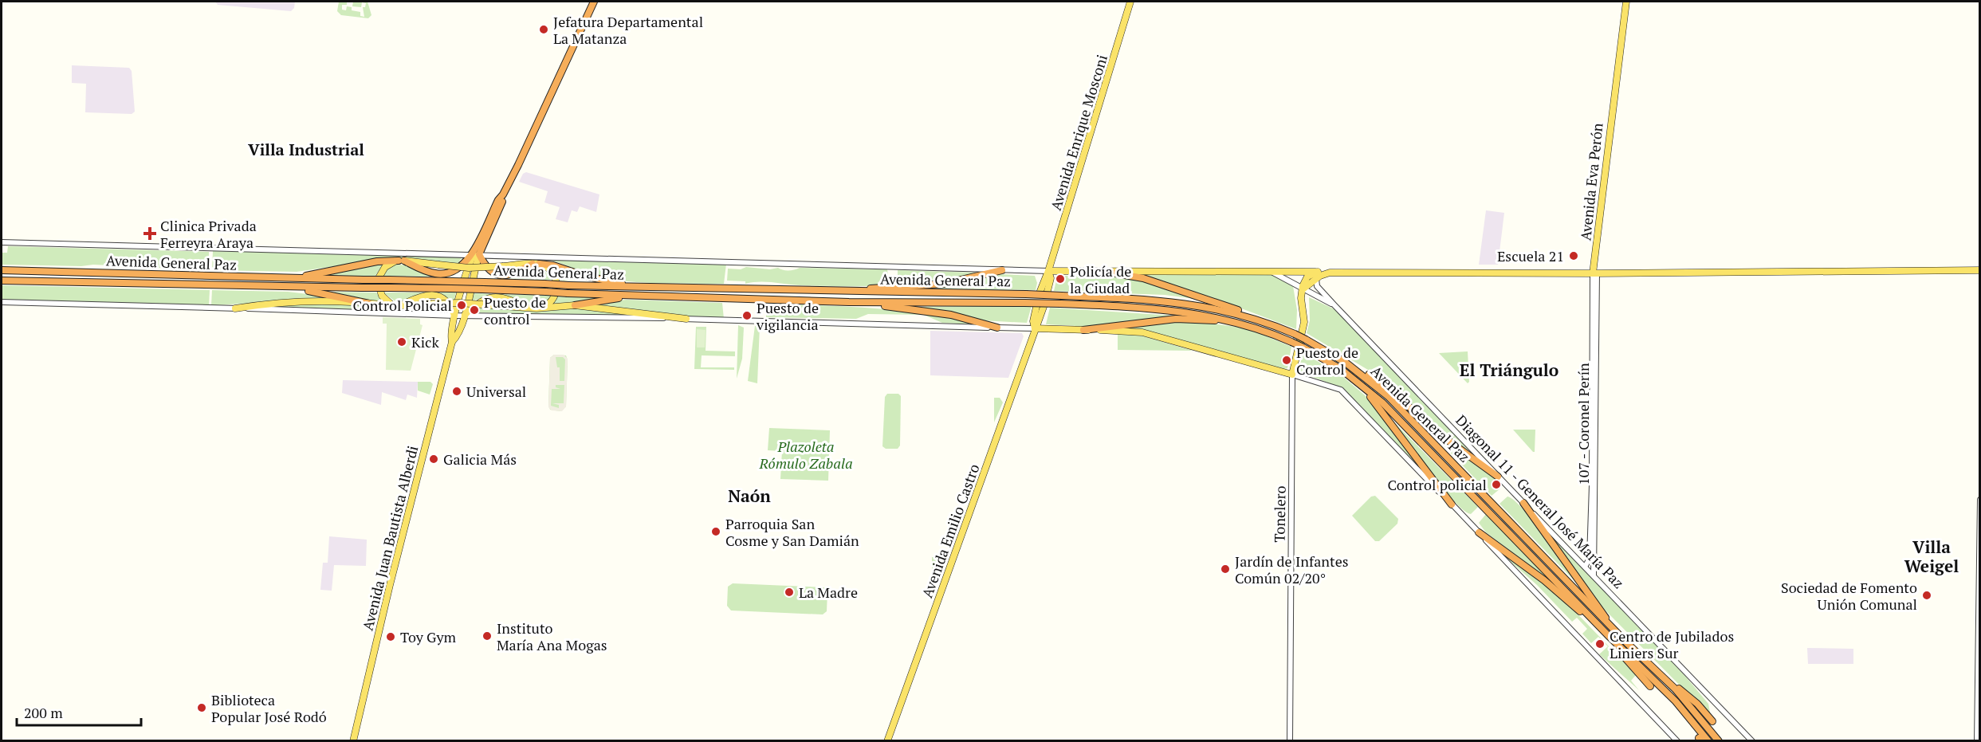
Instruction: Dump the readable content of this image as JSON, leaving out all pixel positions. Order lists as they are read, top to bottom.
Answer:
{
  "streets": {
    "highway": ["Avenida General Paz"],
    "main road": [
      "Avenida Enrique Mosconi",
      "Avenida Eva Perón",
      "Tonelero",
      "Avenida Emilio Castro",
      "Avenida Juan Bautista Alberdi"
    ],
    "street": ["107 - Coronel Perín", "Diagonal 11 - General José María Paz"]
  },
  "crossings": [
    ["Avenida Enrique Mosconi", "Avenida General Paz"],
    ["Avenida Eva Perón", "107 - Coronel Perín"],
    ["Avenida General Paz", "Diagonal 11 - General José María Paz"],
    ["Avenida General Paz", "Avenida Juan Bautista Alberdi"],
    ["107 - Coronel Perín", "Diagonal 11 - General José María Paz"]
  ],
  "districts": [
    "Villa Industrial",
    "El Triángulo",
    "Naón",
    "Villa Weigel"
  ],
  "parks": ["Plazoleta Rómulo Zabala"],
  "places": {
    "other": [
      "Jefatura Departamental La Matanza",
      "Escuela 21",
      "Policía de la Ciudad",
      "Control Policial",
      "Puesto de control",
      "Puesto de vigilancia",
      "Kick",
      "Puesto de Control",
      "Universal",
      "Galicia Más",
      "Control policial",
      "Parroquia San Cosme y San Damián",
      "Jardín de Infantes Común 02/20°",
      "La Madre",
      "Sociedad de Fomento Unión Comunal",
      "Instituto María Ana Mogas",
      "Toy Gym",
      "Centro de Jubilados Liniers Sur",
      "Biblioteca Popular José Rodó"
    ],
    "health": ["Clinica Privada Ferreyra Araya"]
  },
  "scale_bar": "200 m"
}
